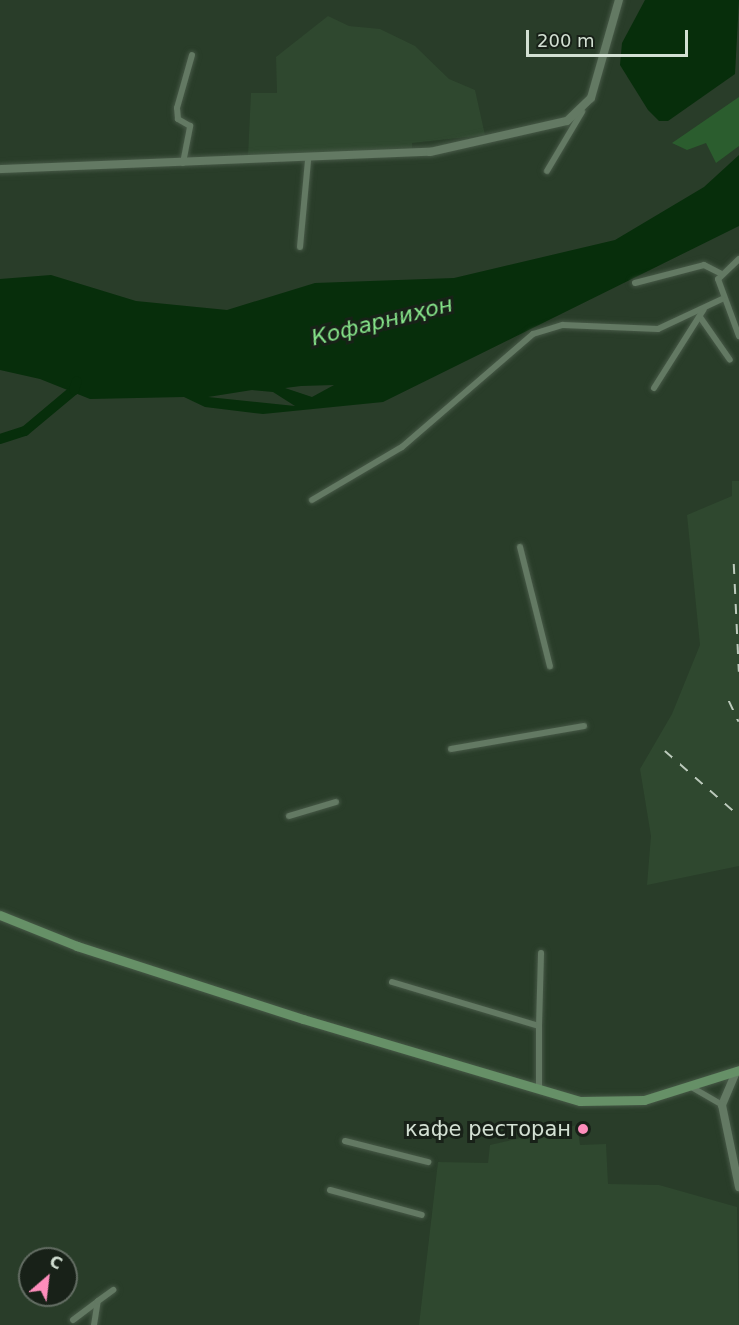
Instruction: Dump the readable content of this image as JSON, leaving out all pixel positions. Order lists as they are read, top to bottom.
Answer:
{
  "water": ["Кофарниҳон"],
  "places": ["кафе ресторан"],
  "scale_bar": "200 m",
  "north": "top right"
}
